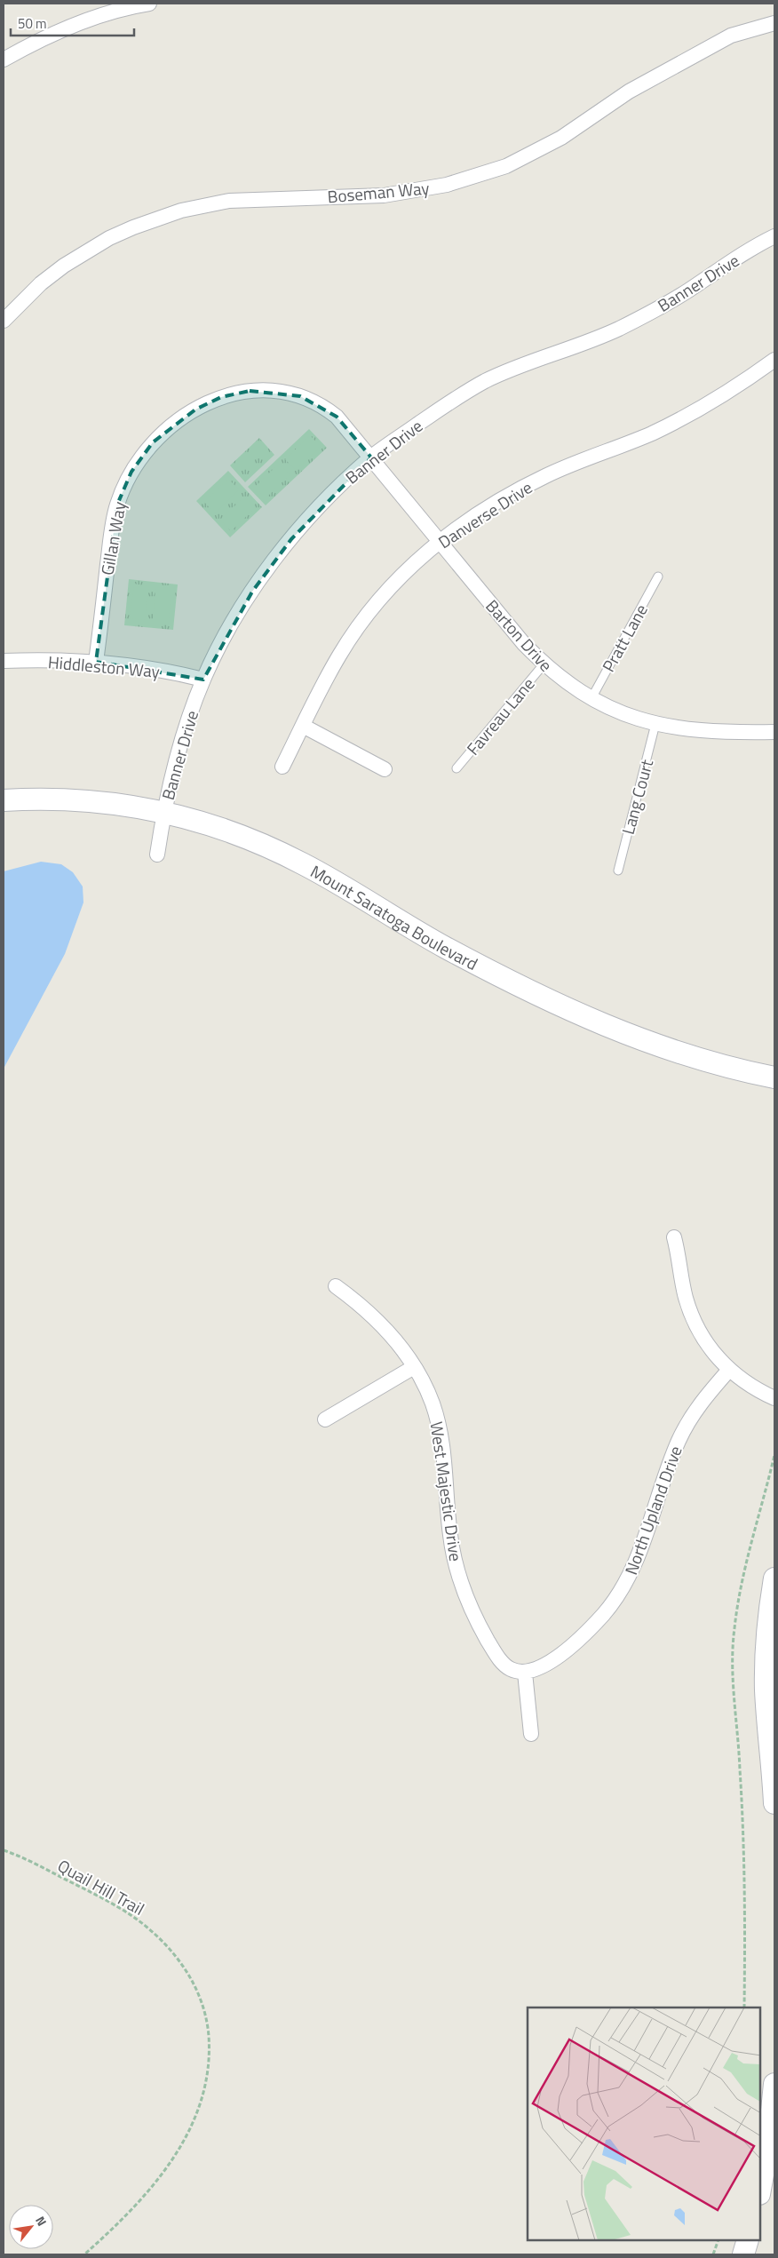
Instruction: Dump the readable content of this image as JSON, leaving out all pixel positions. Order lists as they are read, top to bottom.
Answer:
{
  "streets": {
    "street": [
      "Boseman Way",
      "Banner Drive",
      "Danverse Drive",
      "Gillan Way",
      "Barton Drive",
      "Hiddleston Way",
      "Mount Saratoga Boulevard",
      "West Majestic Drive",
      "North Upland Drive"
    ],
    "lane": ["Pratt Lane", "Favreau Lane", "Lang Court"],
    "path": ["Quail Hill Trail"]
  },
  "crossings": [
    ["Banner Drive", "Gillan Way"],
    ["Banner Drive", "Barton Drive"],
    ["Banner Drive", "Hiddleston Way"],
    ["Banner Drive", "Mount Saratoga Boulevard"],
    ["Danverse Drive", "Barton Drive"],
    ["Gillan Way", "Barton Drive"],
    ["Gillan Way", "Hiddleston Way"],
    ["Barton Drive", "Pratt Lane"],
    ["Barton Drive", "Favreau Lane"],
    ["Barton Drive", "Lang Court"],
    ["West Majestic Drive", "North Upland Drive"]
  ],
  "scale_bar": "50 m",
  "north": "top right"
}
